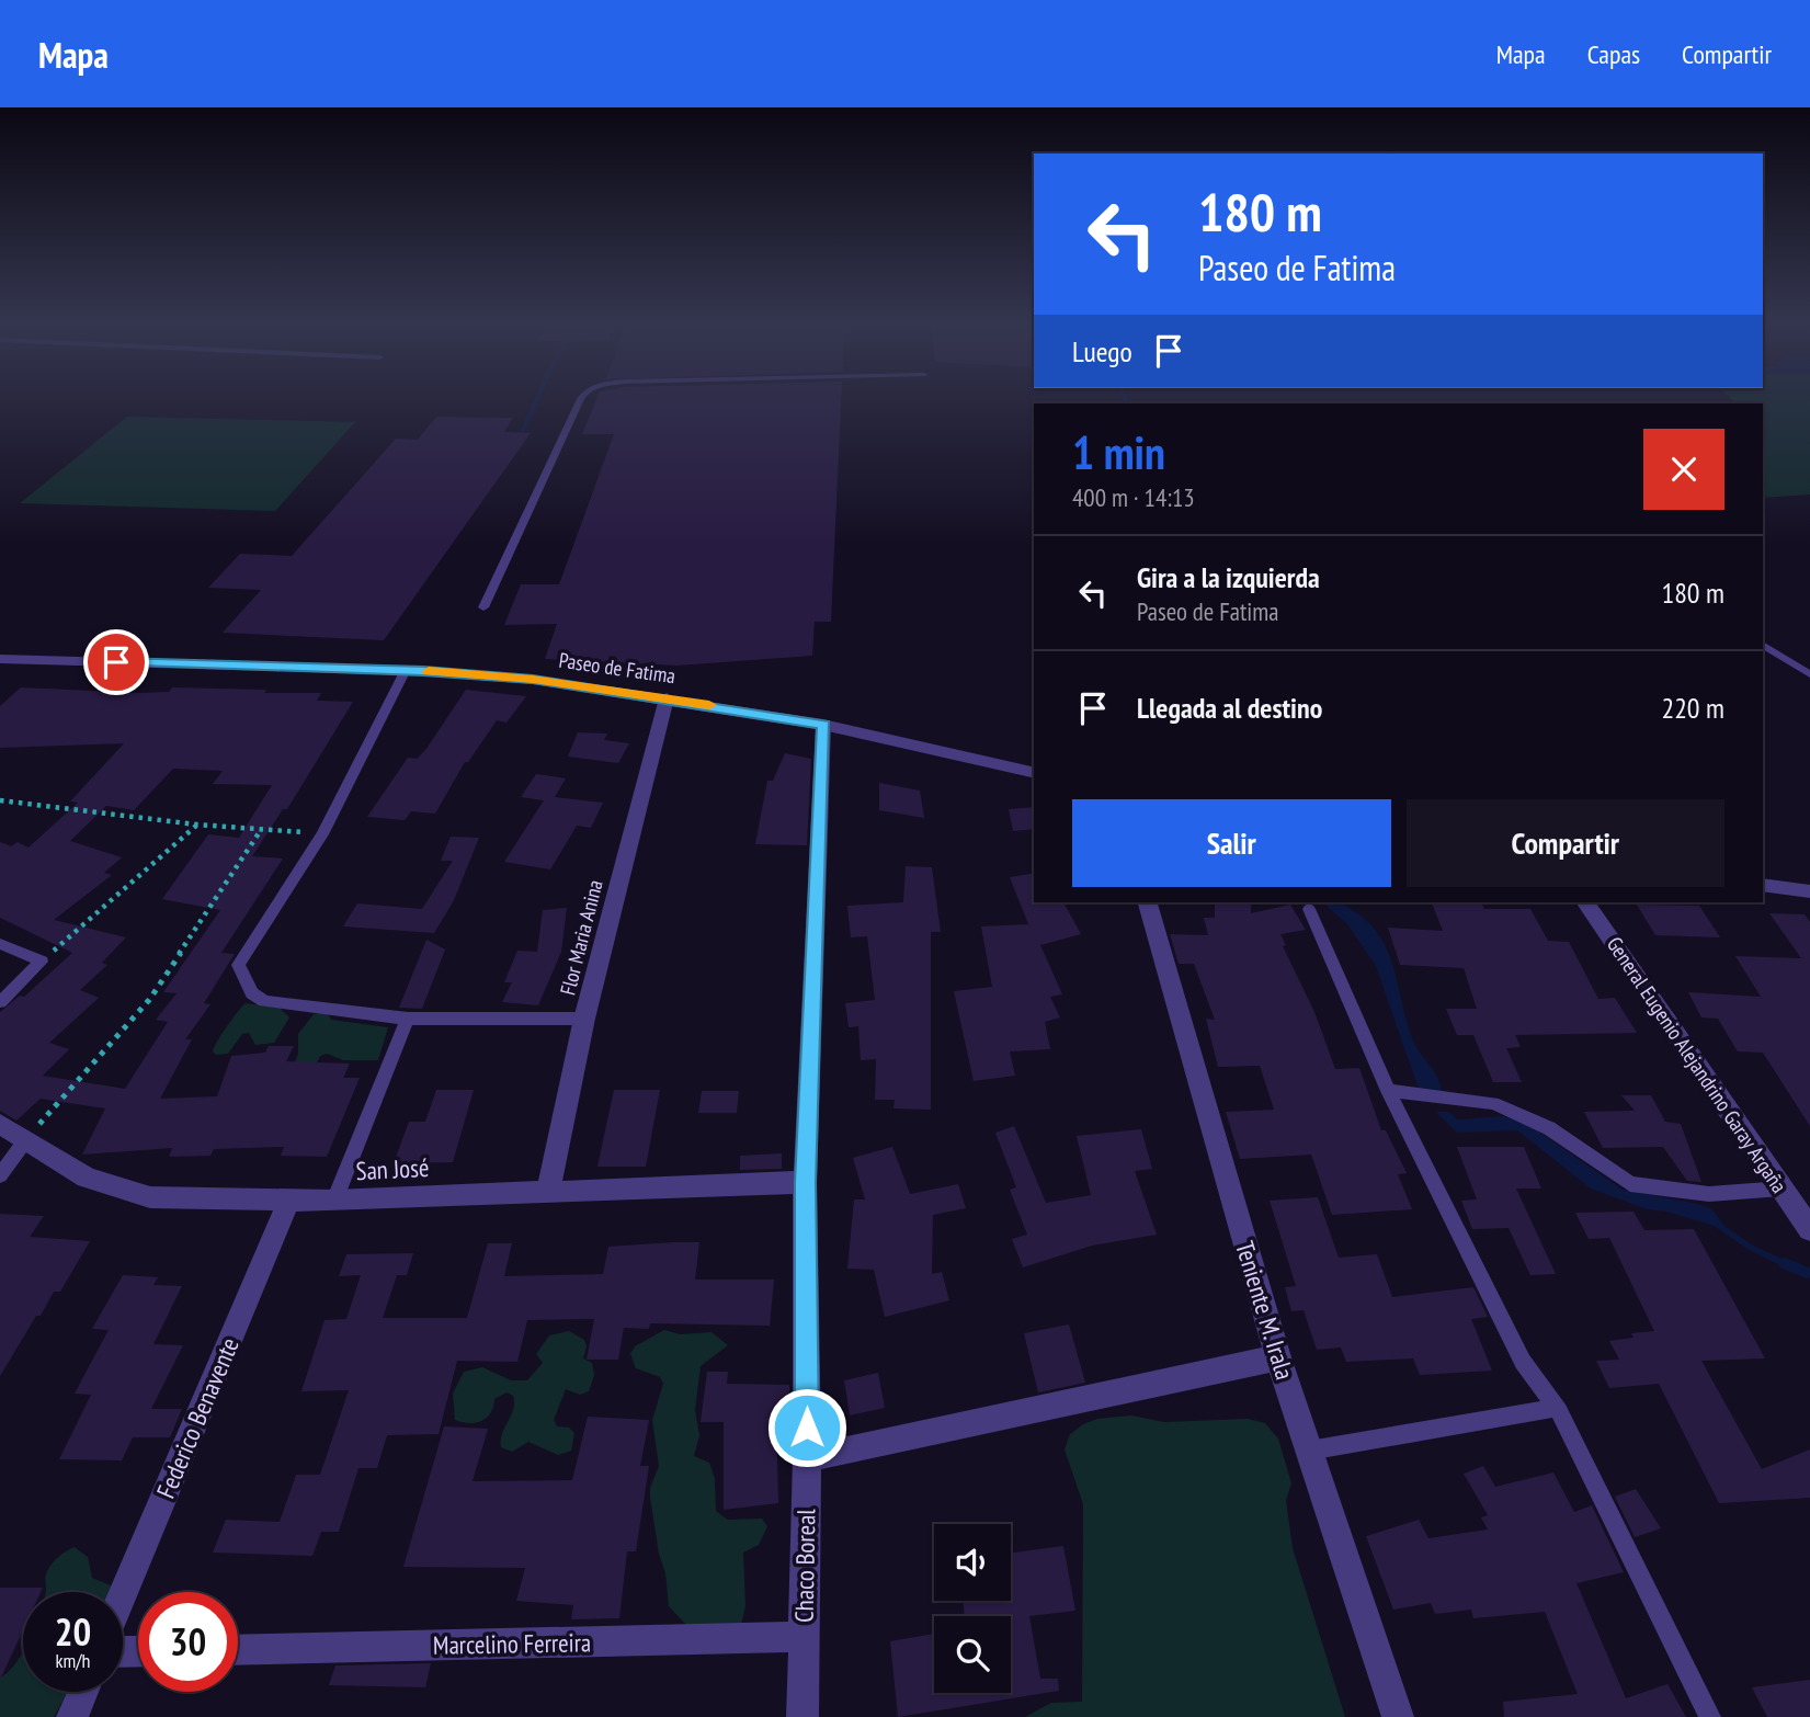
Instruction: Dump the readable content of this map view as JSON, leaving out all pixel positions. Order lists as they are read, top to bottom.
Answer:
{
  "streets": {
    "street": [
      "Paseo de Fatima",
      "Flor Maria Anina",
      "General Eugenio Alejandrino Garay Argaña",
      "San José",
      "Teniente M. Irala",
      "Federico Benavente",
      "Chaco Boreal",
      "Marcelino Ferreira"
    ]
  },
  "crossings": [
    ["Paseo de Fatima", "Flor Maria Anina"],
    ["Paseo de Fatima", "Chaco Boreal"],
    ["Flor Maria Anina", "San José"],
    ["San José", "Federico Benavente"],
    ["San José", "Chaco Boreal"],
    ["Chaco Boreal", "Marcelino Ferreira"]
  ],
  "page": {
    "header": "Mapa",
    "nav": ["Mapa", "Capas", "Compartir"],
    "turn": ["180 m", "Paseo de Fatima"],
    "then": "Luego",
    "heading": ["1 min", "400 m · 14:13"],
    "list": [
      {
        "name": "Gira a la izquierda",
        "note": "Paseo de Fatima",
        "value": "180 m"
      },
      {
        "name": "Llegada al destino",
        "value": "220 m"
      }
    ],
    "buttons": ["Salir", "Compartir"],
    "speed": "20 km/h",
    "limit": "30"
  }
}
